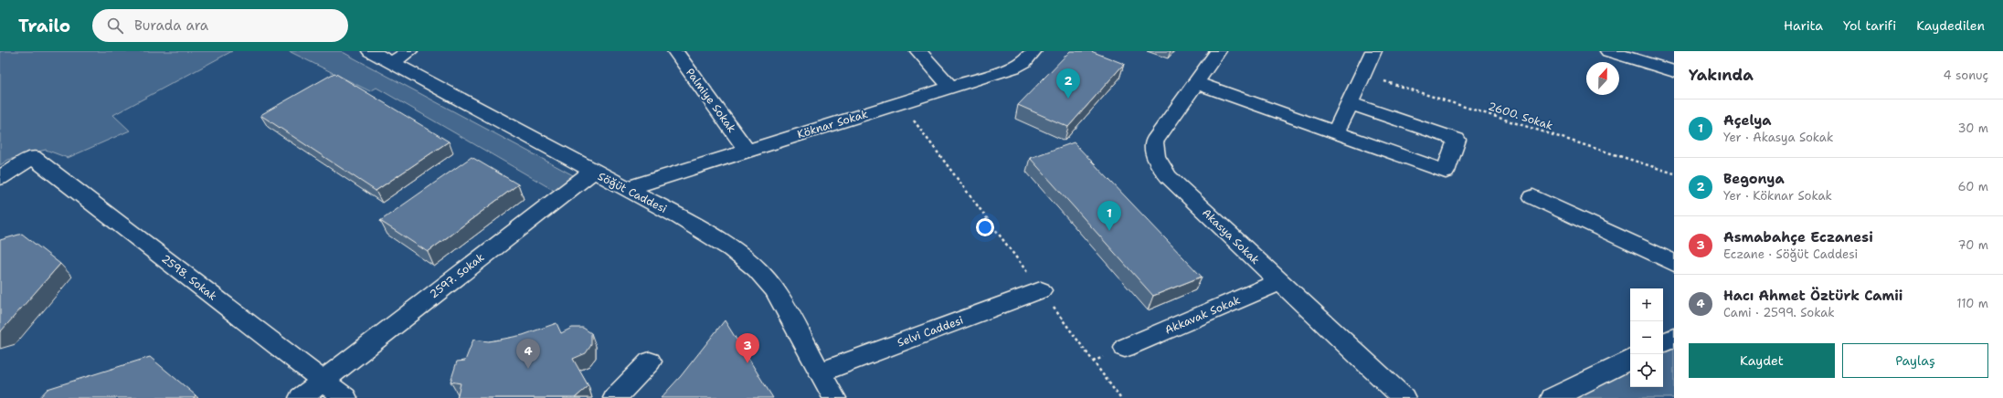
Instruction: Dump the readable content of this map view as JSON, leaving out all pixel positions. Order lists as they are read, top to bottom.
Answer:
{
  "streets": {
    "street": [
      "Palmiye Sokak",
      "Köknar Sokak",
      "Söğüt Caddesi",
      "Akasya Sokak",
      "2597. Sokak",
      "2598. Sokak",
      "Akkavak Sokak",
      "Selvi Caddesi"
    ],
    "path": ["2600. Sokak"]
  },
  "crossings": [
    ["Palmiye Sokak", "Köknar Sokak"],
    ["Köknar Sokak", "Söğüt Caddesi"],
    ["Söğüt Caddesi", "2597. Sokak"],
    ["Söğüt Caddesi", "Selvi Caddesi"],
    ["Akasya Sokak", "Akkavak Sokak"],
    ["2597. Sokak", "2598. Sokak"]
  ],
  "north": "top",
  "page": {
    "header": "Trailo",
    "search": "Burada ara",
    "nav": ["Harita", "Yol tarifi", "Kaydedilen"],
    "heading": ["Yakında", "4 sonuç"],
    "pins": [
      "2",
      "1",
      "3",
      "4"
    ],
    "list": [
      {
        "mark": "1",
        "name": "Açelya",
        "note": "Yer · Akasya Sokak",
        "value": "30 m"
      },
      {
        "mark": "2",
        "name": "Begonya",
        "note": "Yer · Köknar Sokak",
        "value": "60 m"
      },
      {
        "mark": "3",
        "name": "Asmabahçe Eczanesi",
        "note": "Eczane · Söğüt Caddesi",
        "value": "70 m"
      },
      {
        "mark": "4",
        "name": "Hacı Ahmet Öztürk Camii",
        "note": "Cami · 2599. Sokak",
        "value": "110 m"
      }
    ],
    "map_buttons": ["+", "−"],
    "buttons": ["Kaydet", "Paylaş"]
  }
}
